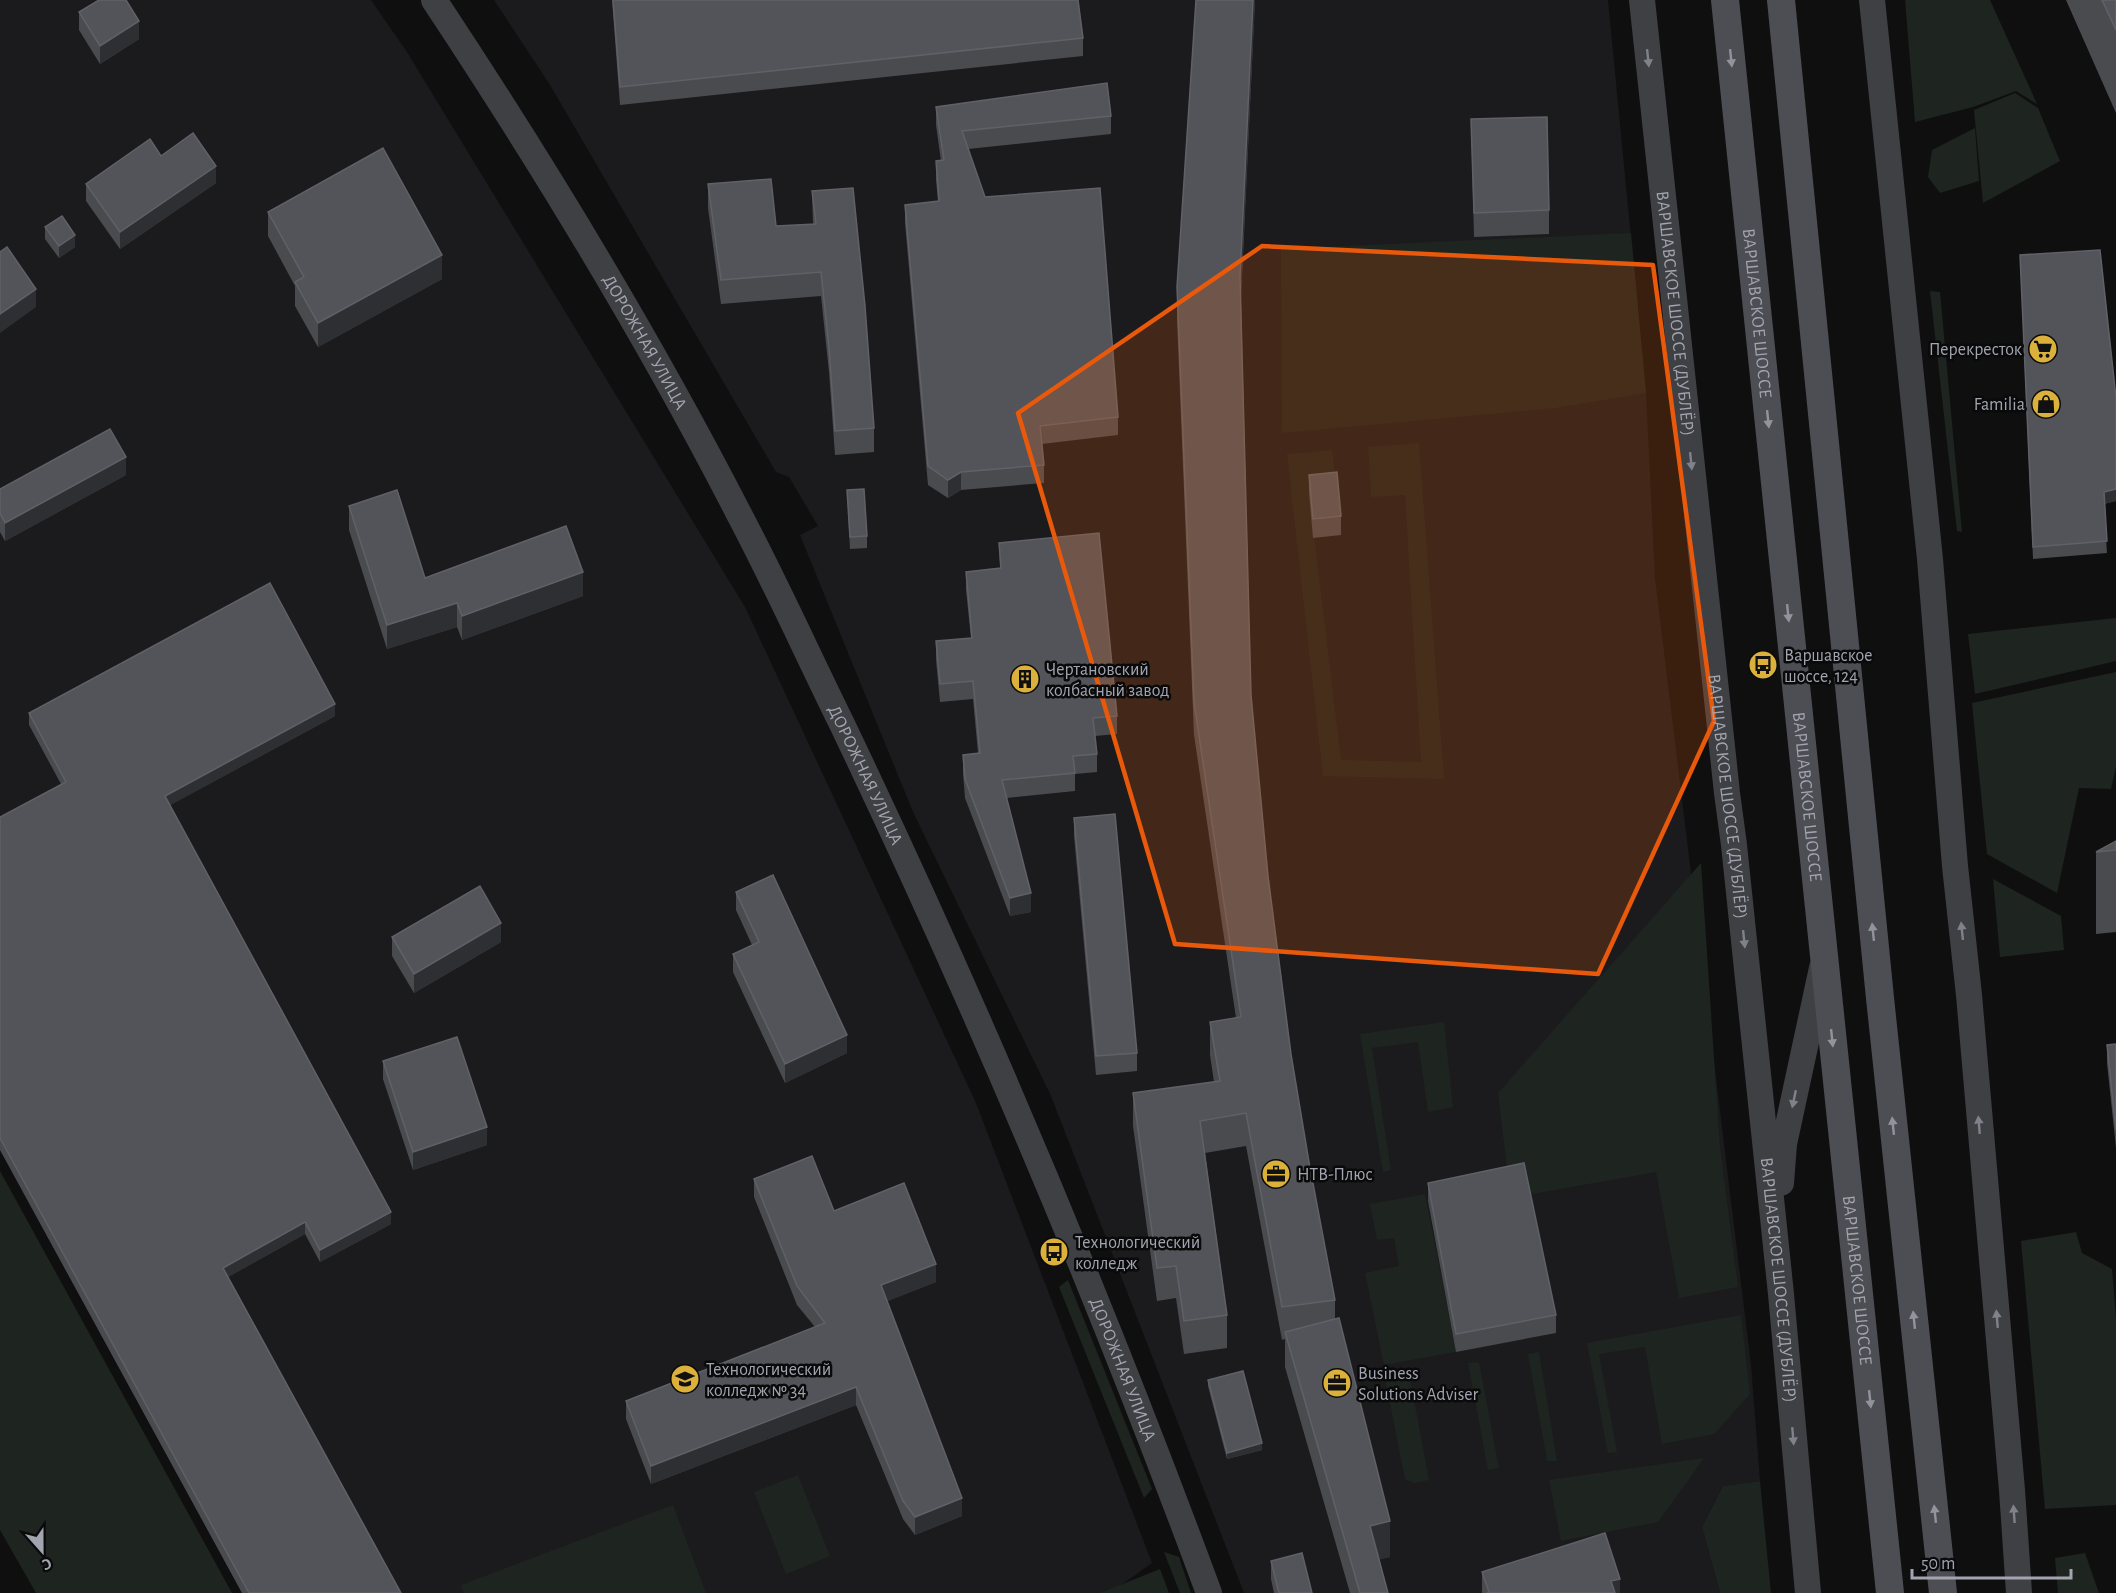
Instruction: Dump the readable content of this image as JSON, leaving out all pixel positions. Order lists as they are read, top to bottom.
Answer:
{
  "streets": {
    "main road": ["ВАРШАВСКОЕ ШОССЕ (ДУБЛЁР)", "ВАРШАВСКОЕ ШОССЕ", "ДОРОЖНАЯ УЛИЦА"]
  },
  "places": {
    "supermarket": ["Перекресток"],
    "shop": ["Familia"],
    "bus stop": ["Варшавское шоссе, 124", "Технологический колледж"],
    "building": ["Чертановский колбасный завод"],
    "office": ["НТВ-Плюс", "Business Solutions Adviser"],
    "school or university": ["Технологический колледж № 34"]
  },
  "scale_bar": "50 m",
  "north": "bottom"
}
